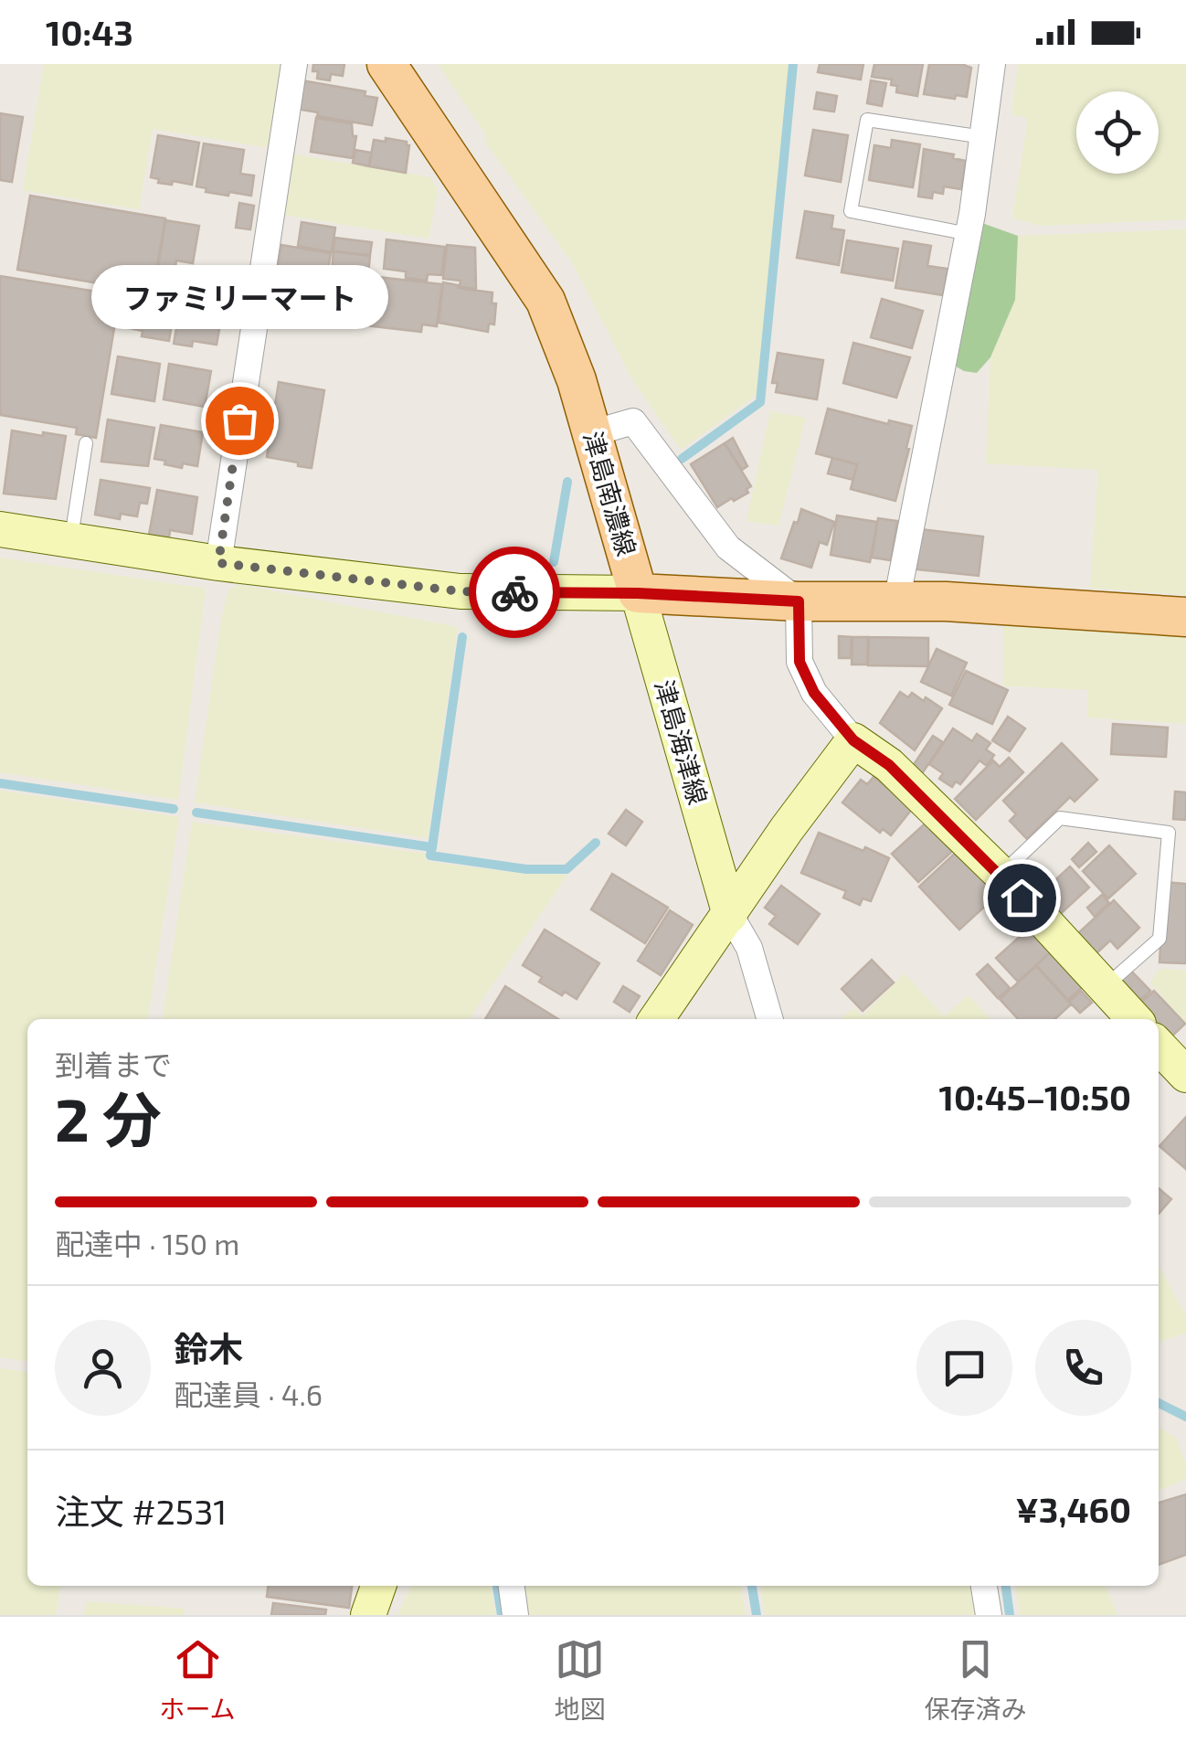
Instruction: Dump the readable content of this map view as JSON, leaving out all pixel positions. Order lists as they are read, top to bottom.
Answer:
{
  "streets": {
    "main road": ["津島南濃線", "津島海津線"]
  },
  "crossings": [
    ["津島南濃線", "津島海津線"]
  ],
  "places": ["ファミリーマート"],
  "page": {
    "status": "10:43",
    "bubble": "ファミリーマート",
    "heading": ["2 分", "到着まで", "10:45–10:50"],
    "panel": [
      "鈴木",
      "配達員 · 4.6",
      "注文 #2531",
      "¥3,460"
    ],
    "bar": "配達中 · 150 m",
    "tabs": ["ホーム", "地図", "保存済み"]
  }
}
